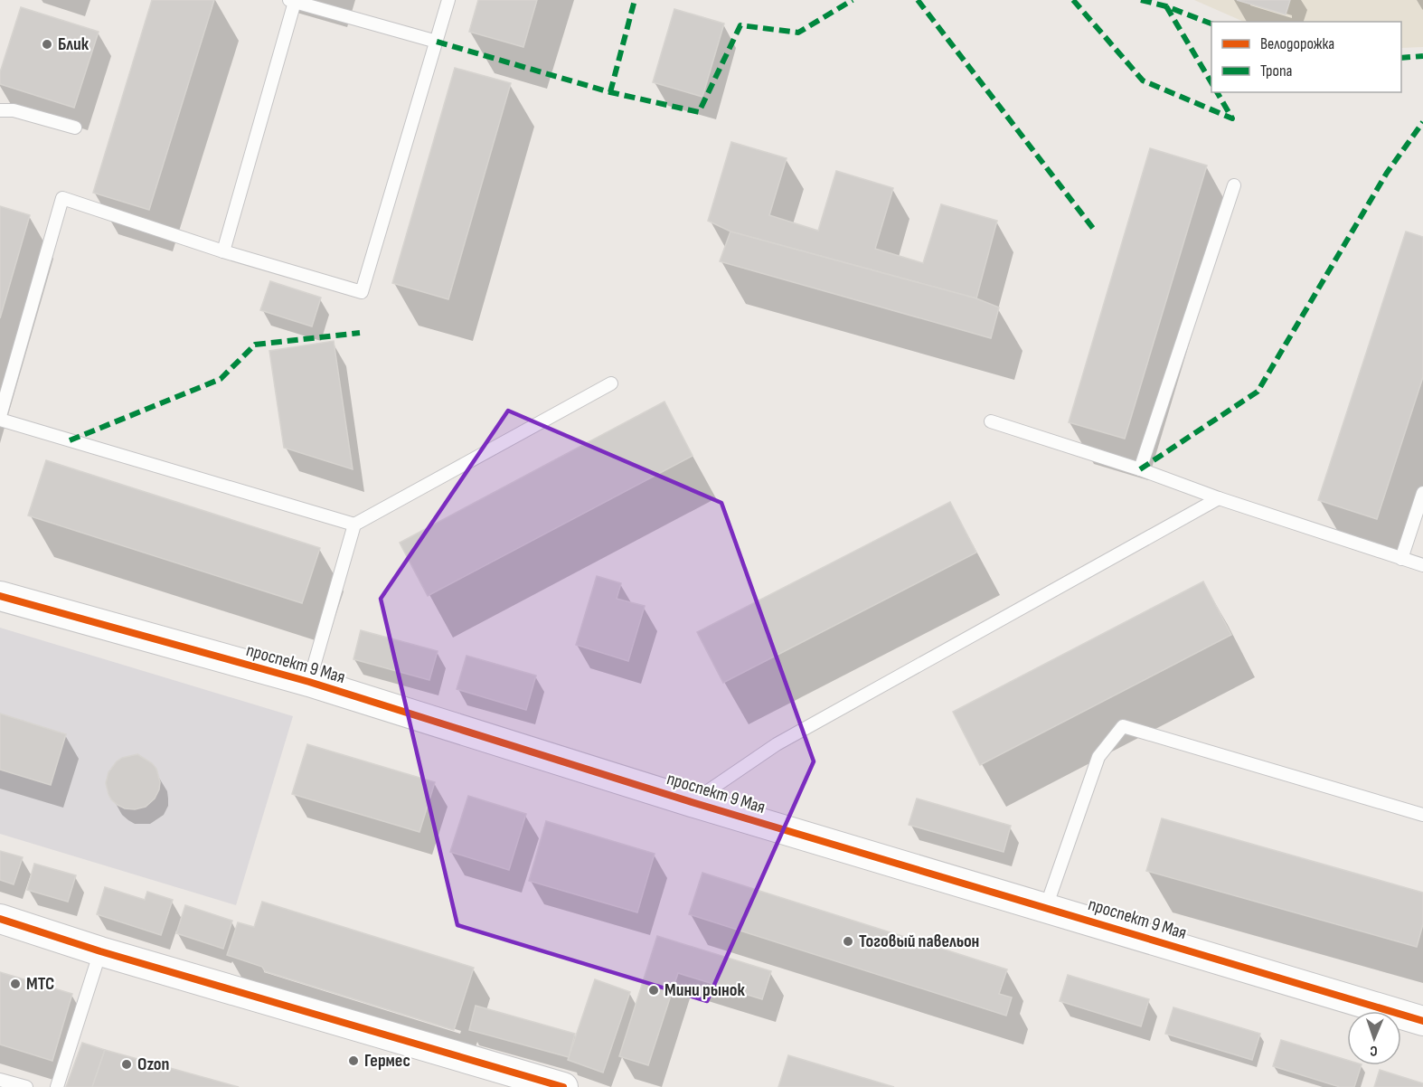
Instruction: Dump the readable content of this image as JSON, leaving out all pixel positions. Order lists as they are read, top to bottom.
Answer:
{
  "streets": {
    "street": ["проспект 9 Мая"]
  },
  "places": [
    "Блик",
    "Тоговый павельон",
    "МТС",
    "Мини рынок",
    "Гермес",
    "Ozon"
  ],
  "legend": ["Велодорожка", "Тропа"],
  "north": "bottom"
}
